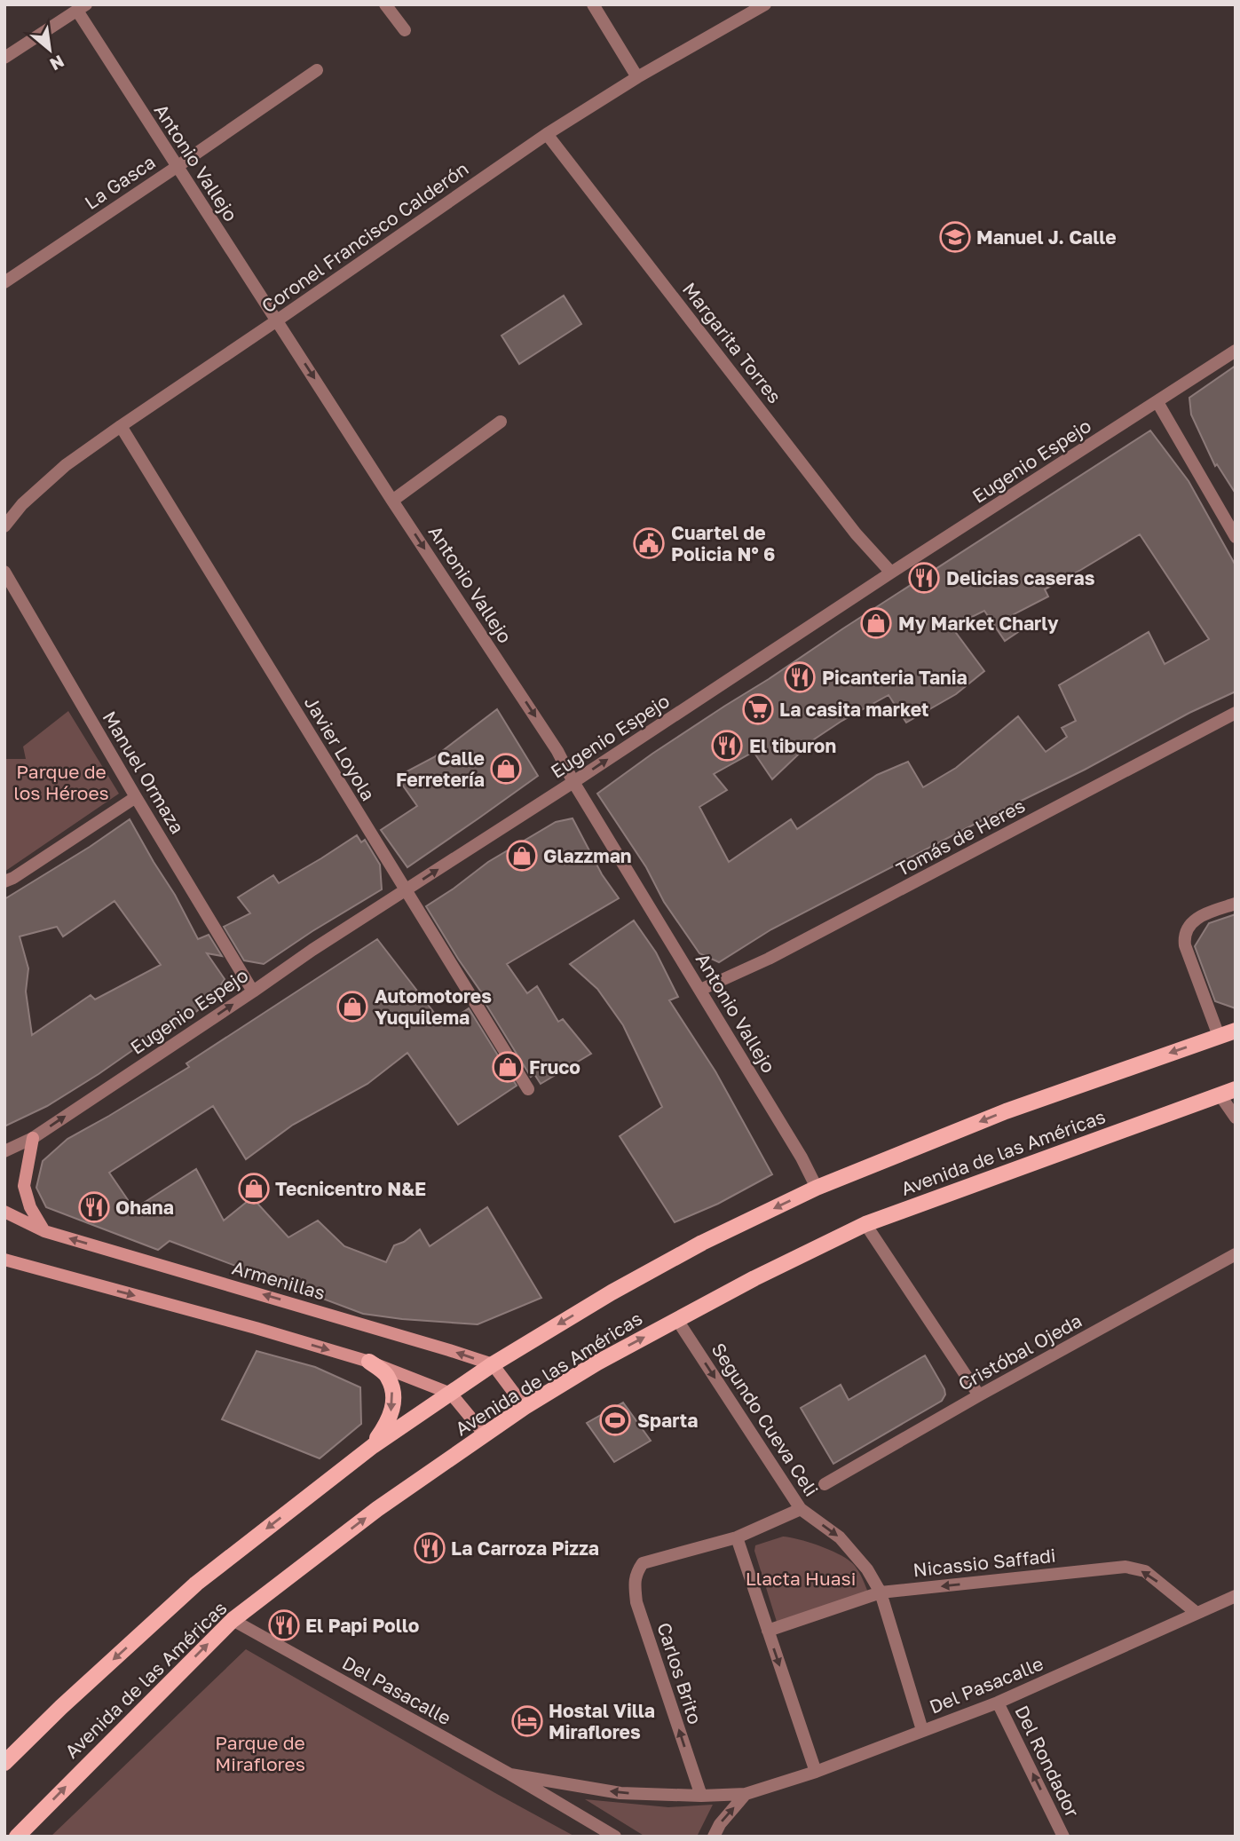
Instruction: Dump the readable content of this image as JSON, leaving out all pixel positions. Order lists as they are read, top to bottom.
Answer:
{
  "streets": {
    "main road": ["Avenida de las Américas"],
    "street": [
      "Antonio Vallejo",
      "La Gasca",
      "Coronel Francisco Calderón",
      "Margarita Torres",
      "Eugenio Espejo",
      "Javier Loyola",
      "Manuel Ormaza",
      "Tomás de Heres",
      "Armenillas",
      "Cristóbal Ojeda",
      "Segundo Cueva Celi",
      "Nicassio Saffadi",
      "Carlos Brito",
      "Del Pasacalle",
      "Del Rondador"
    ]
  },
  "crossings": [
    ["Antonio Vallejo", "La Gasca"],
    ["Antonio Vallejo", "Coronel Francisco Calderón"],
    ["Antonio Vallejo", "Eugenio Espejo"],
    ["Antonio Vallejo", "Tomás de Heres"],
    ["Antonio Vallejo", "Avenida de las Américas"],
    ["Coronel Francisco Calderón", "Margarita Torres"],
    ["Coronel Francisco Calderón", "Javier Loyola"],
    ["Margarita Torres", "Eugenio Espejo"],
    ["Eugenio Espejo", "Javier Loyola"],
    ["Eugenio Espejo", "Manuel Ormaza"],
    ["Avenida de las Américas", "Armenillas"],
    ["Avenida de las Américas", "Segundo Cueva Celi"],
    ["Avenida de las Américas", "Del Pasacalle"],
    ["Segundo Cueva Celi", "Nicassio Saffadi"],
    ["Segundo Cueva Celi", "Del Pasacalle"],
    ["Nicassio Saffadi", "Del Pasacalle"],
    ["Carlos Brito", "Del Pasacalle"],
    ["Del Pasacalle", "Del Rondador"]
  ],
  "one_way": [
    "Antonio Vallejo",
    "Eugenio Espejo",
    "Segundo Cueva Celi",
    "Nicassio Saffadi",
    "Del Rondador"
  ],
  "parks": ["Parque de los Héroes", "Llacta Huasi", "Parque de Miraflores"],
  "places": {
    "school or university": ["Manuel J. Calle"],
    "public building": ["Cuartel de Policia N° 6"],
    "restaurant": [
      "Delicias caseras",
      "Picanteria Tania",
      "El tiburon",
      "Ohana",
      "La Carroza Pizza",
      "El Papi Pollo"
    ],
    "shop": [
      "My Market Charly",
      "Calle Ferretería",
      "Glazzman",
      "Automotores Yuquilema",
      "Fruco",
      "Tecnicentro N&E"
    ],
    "supermarket": ["La casita market"],
    "sports": ["Sparta"],
    "hotel": ["Hostal Villa Miraflores"]
  },
  "north": "bottom right"
}
